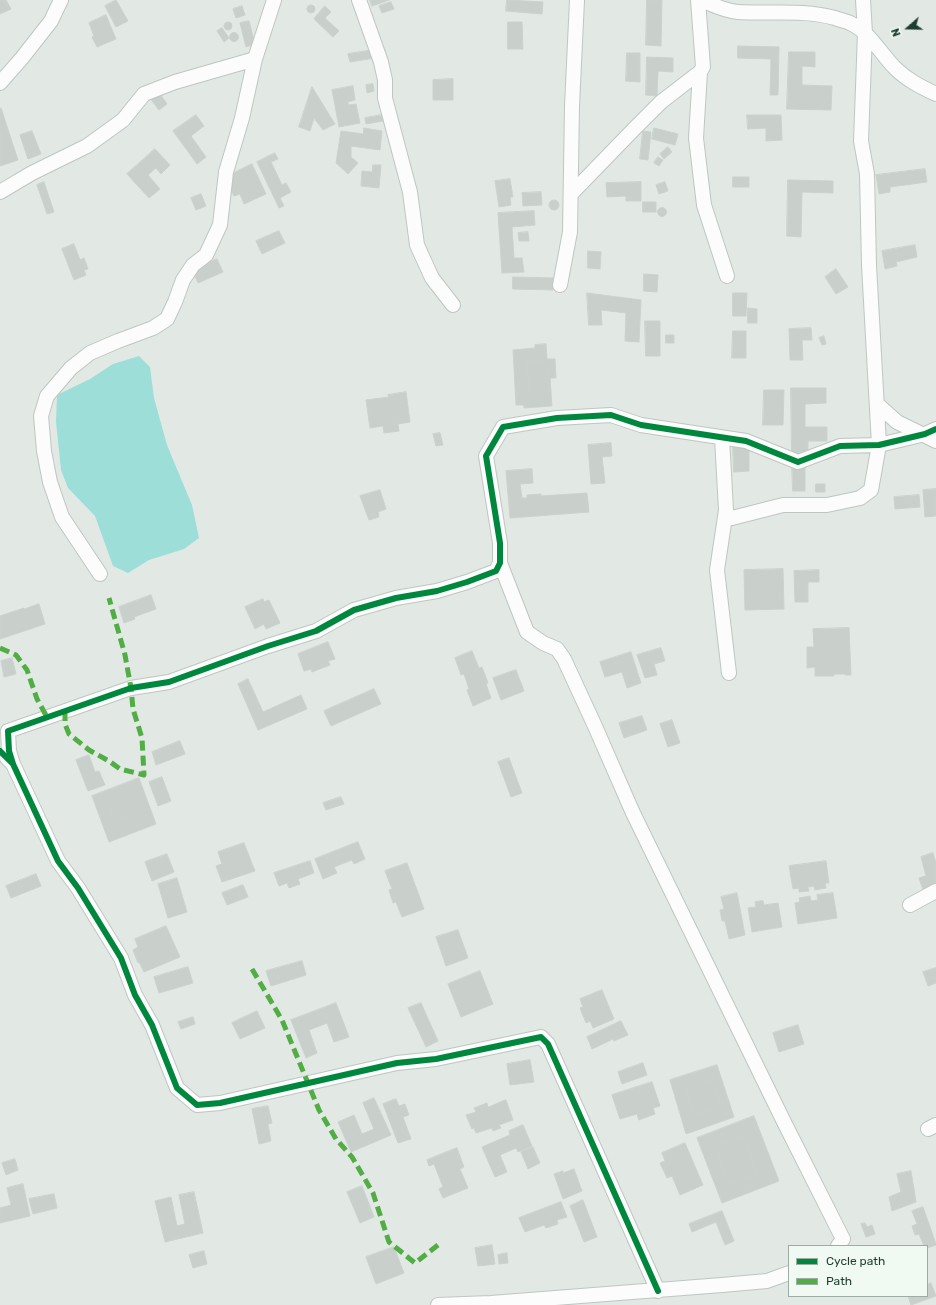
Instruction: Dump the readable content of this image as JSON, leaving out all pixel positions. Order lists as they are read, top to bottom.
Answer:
{
  "legend": ["Cycle path", "Path"],
  "north": "left"
}
